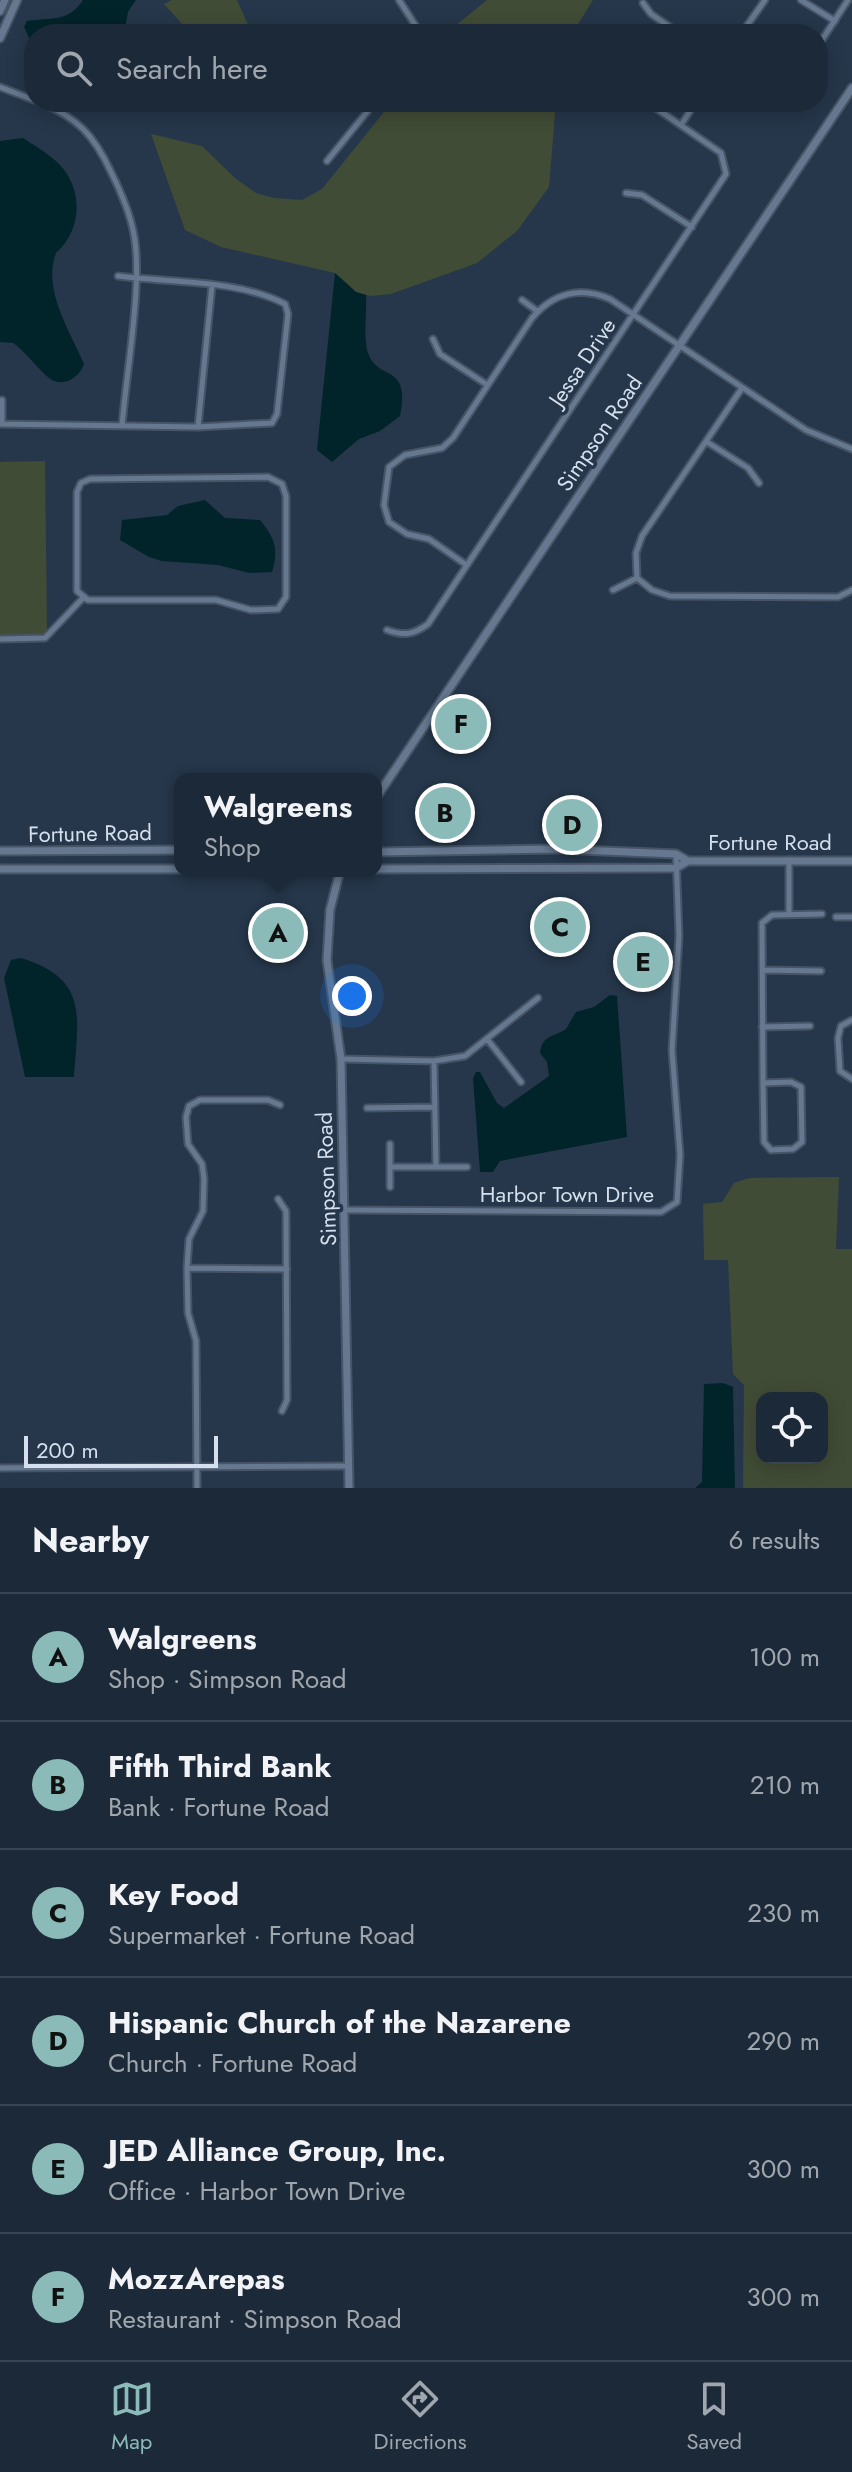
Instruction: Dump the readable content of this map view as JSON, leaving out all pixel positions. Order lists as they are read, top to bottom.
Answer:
{
  "streets": {
    "main road": ["Simpson Road", "Fortune Road"],
    "street": ["Jessa Drive", "Harbor Town Drive"]
  },
  "crossings": [
    ["Simpson Road", "Harbor Town Drive"],
    ["Fortune Road", "Harbor Town Drive"]
  ],
  "scale_bar": "200 m",
  "page": {
    "search": "Search here",
    "pins": [
      "F",
      "B",
      "D",
      "C",
      "A",
      "E"
    ],
    "popup": ["Walgreens", "Shop"],
    "scale": "200 m",
    "heading": ["Nearby", "6 results"],
    "list": [
      {
        "mark": "A",
        "name": "Walgreens",
        "note": "Shop · Simpson Road",
        "value": "100 m"
      },
      {
        "mark": "B",
        "name": "Fifth Third Bank",
        "note": "Bank · Fortune Road",
        "value": "210 m"
      },
      {
        "mark": "C",
        "name": "Key Food",
        "note": "Supermarket · Fortune Road",
        "value": "230 m"
      },
      {
        "mark": "D",
        "name": "Hispanic Church of the Nazarene",
        "note": "Church · Fortune Road",
        "value": "290 m"
      },
      {
        "mark": "E",
        "name": "JED Alliance Group, Inc.",
        "note": "Office · Harbor Town Drive",
        "value": "300 m"
      },
      {
        "mark": "F",
        "name": "MozzArepas",
        "note": "Restaurant · Simpson Road",
        "value": "300 m"
      }
    ],
    "nav": ["Map", "Directions", "Saved"]
  }
}
